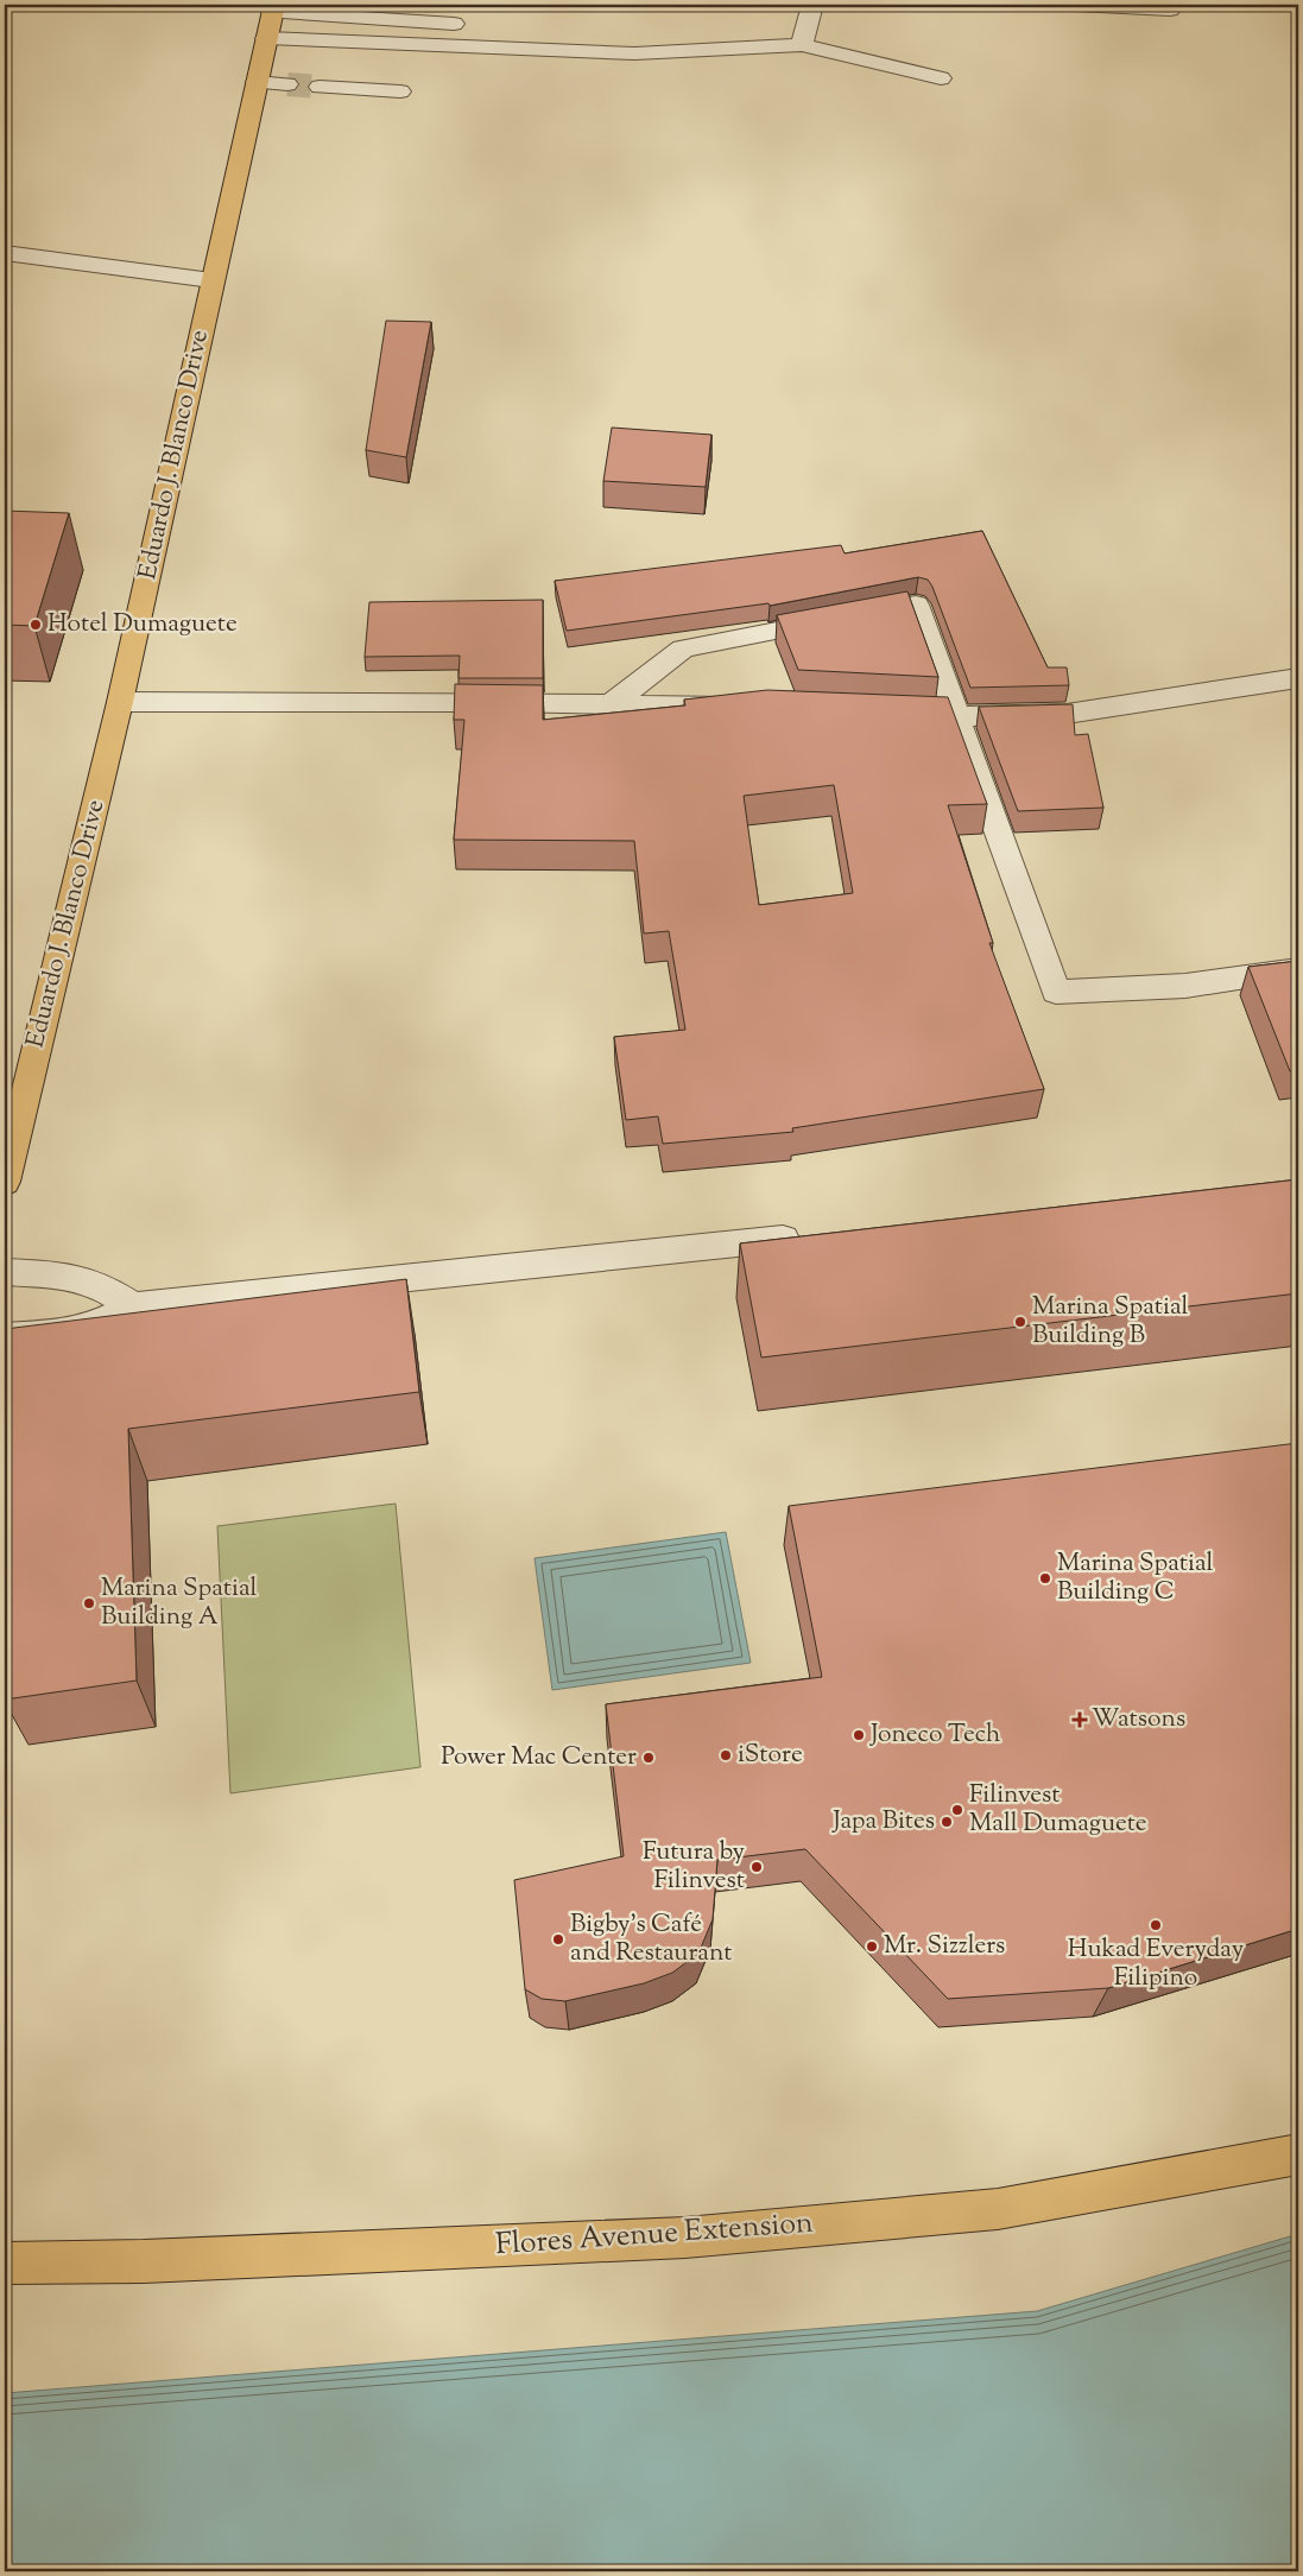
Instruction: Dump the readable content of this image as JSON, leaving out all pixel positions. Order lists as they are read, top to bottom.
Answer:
{
  "streets": {
    "main road": ["Eduardo J. Blanco Drive", "Flores Avenue Extension"]
  },
  "places": {
    "other": [
      "Hotel Dumaguete",
      "Marina Spatial Building B",
      "Marina Spatial Building C",
      "Marina Spatial Building A",
      "Joneco Tech",
      "iStore",
      "Power Mac Center",
      "Filinvest Mall Dumaguete",
      "Japa Bites",
      "Futura by Filinvest",
      "Hukad Everyday Filipino",
      "Bigby's Café and Restaurant",
      "Mr. Sizzlers"
    ],
    "health": ["Watsons"]
  }
}
